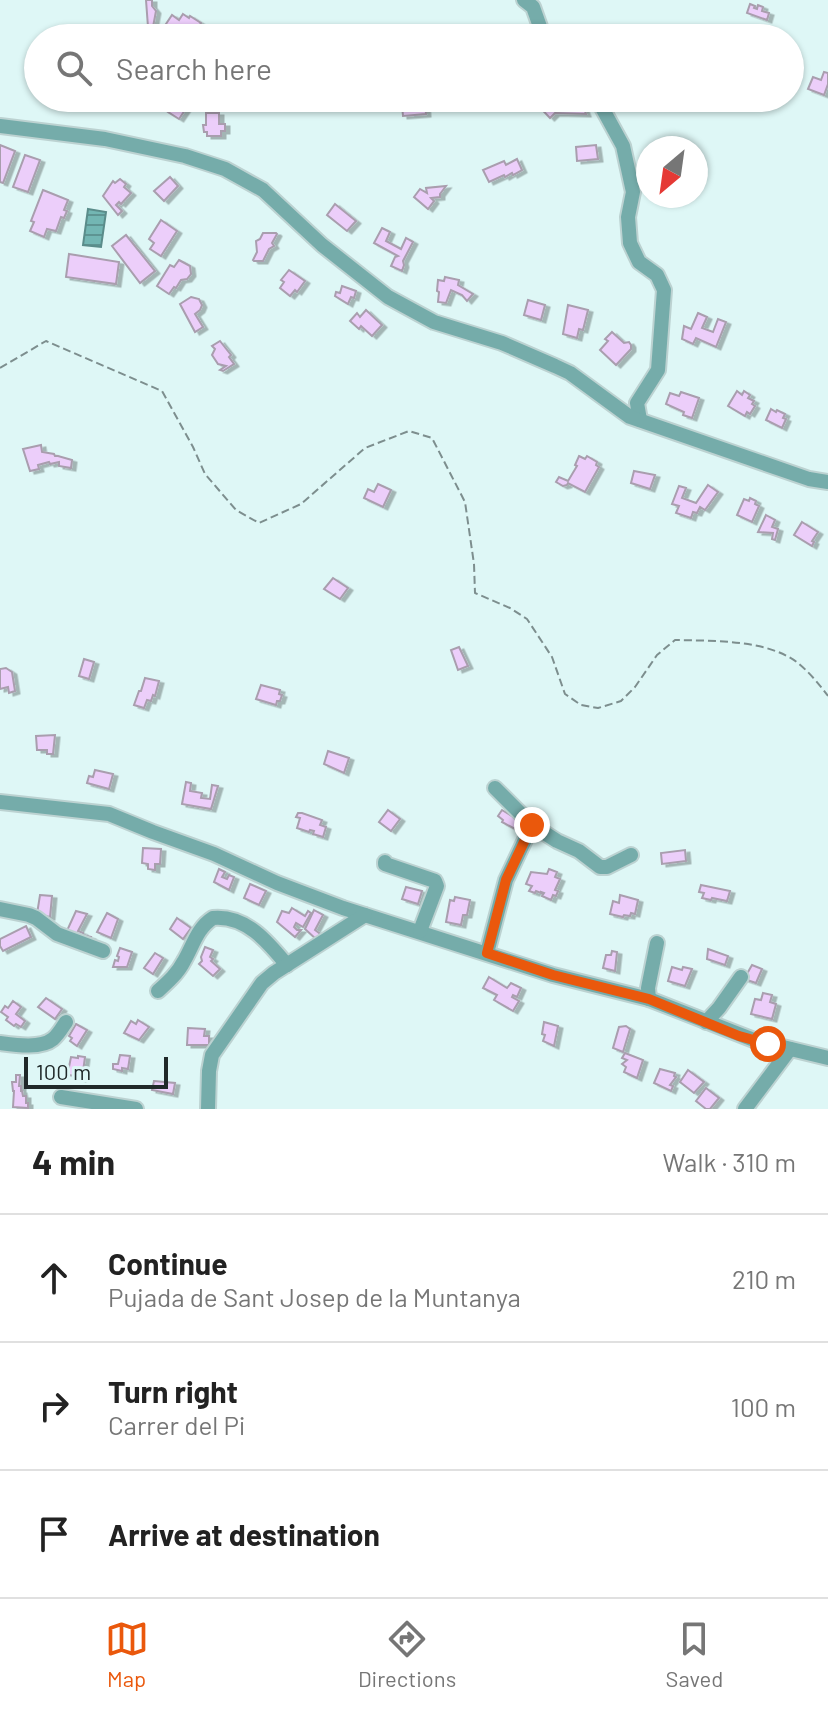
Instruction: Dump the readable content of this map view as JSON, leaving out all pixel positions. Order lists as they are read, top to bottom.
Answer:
{
  "scale_bar": "100 m",
  "north": "bottom left",
  "page": {
    "search": "Search here",
    "scale": "100 m",
    "heading": ["4 min", "Walk · 310 m"],
    "list": [
      ["Continue", "Pujada de Sant Josep de la Muntanya", "210 m"],
      ["Turn right", "Carrer del Pi", "100 m"],
      "Arrive at destination"
    ],
    "nav": ["Map", "Directions", "Saved"]
  }
}
